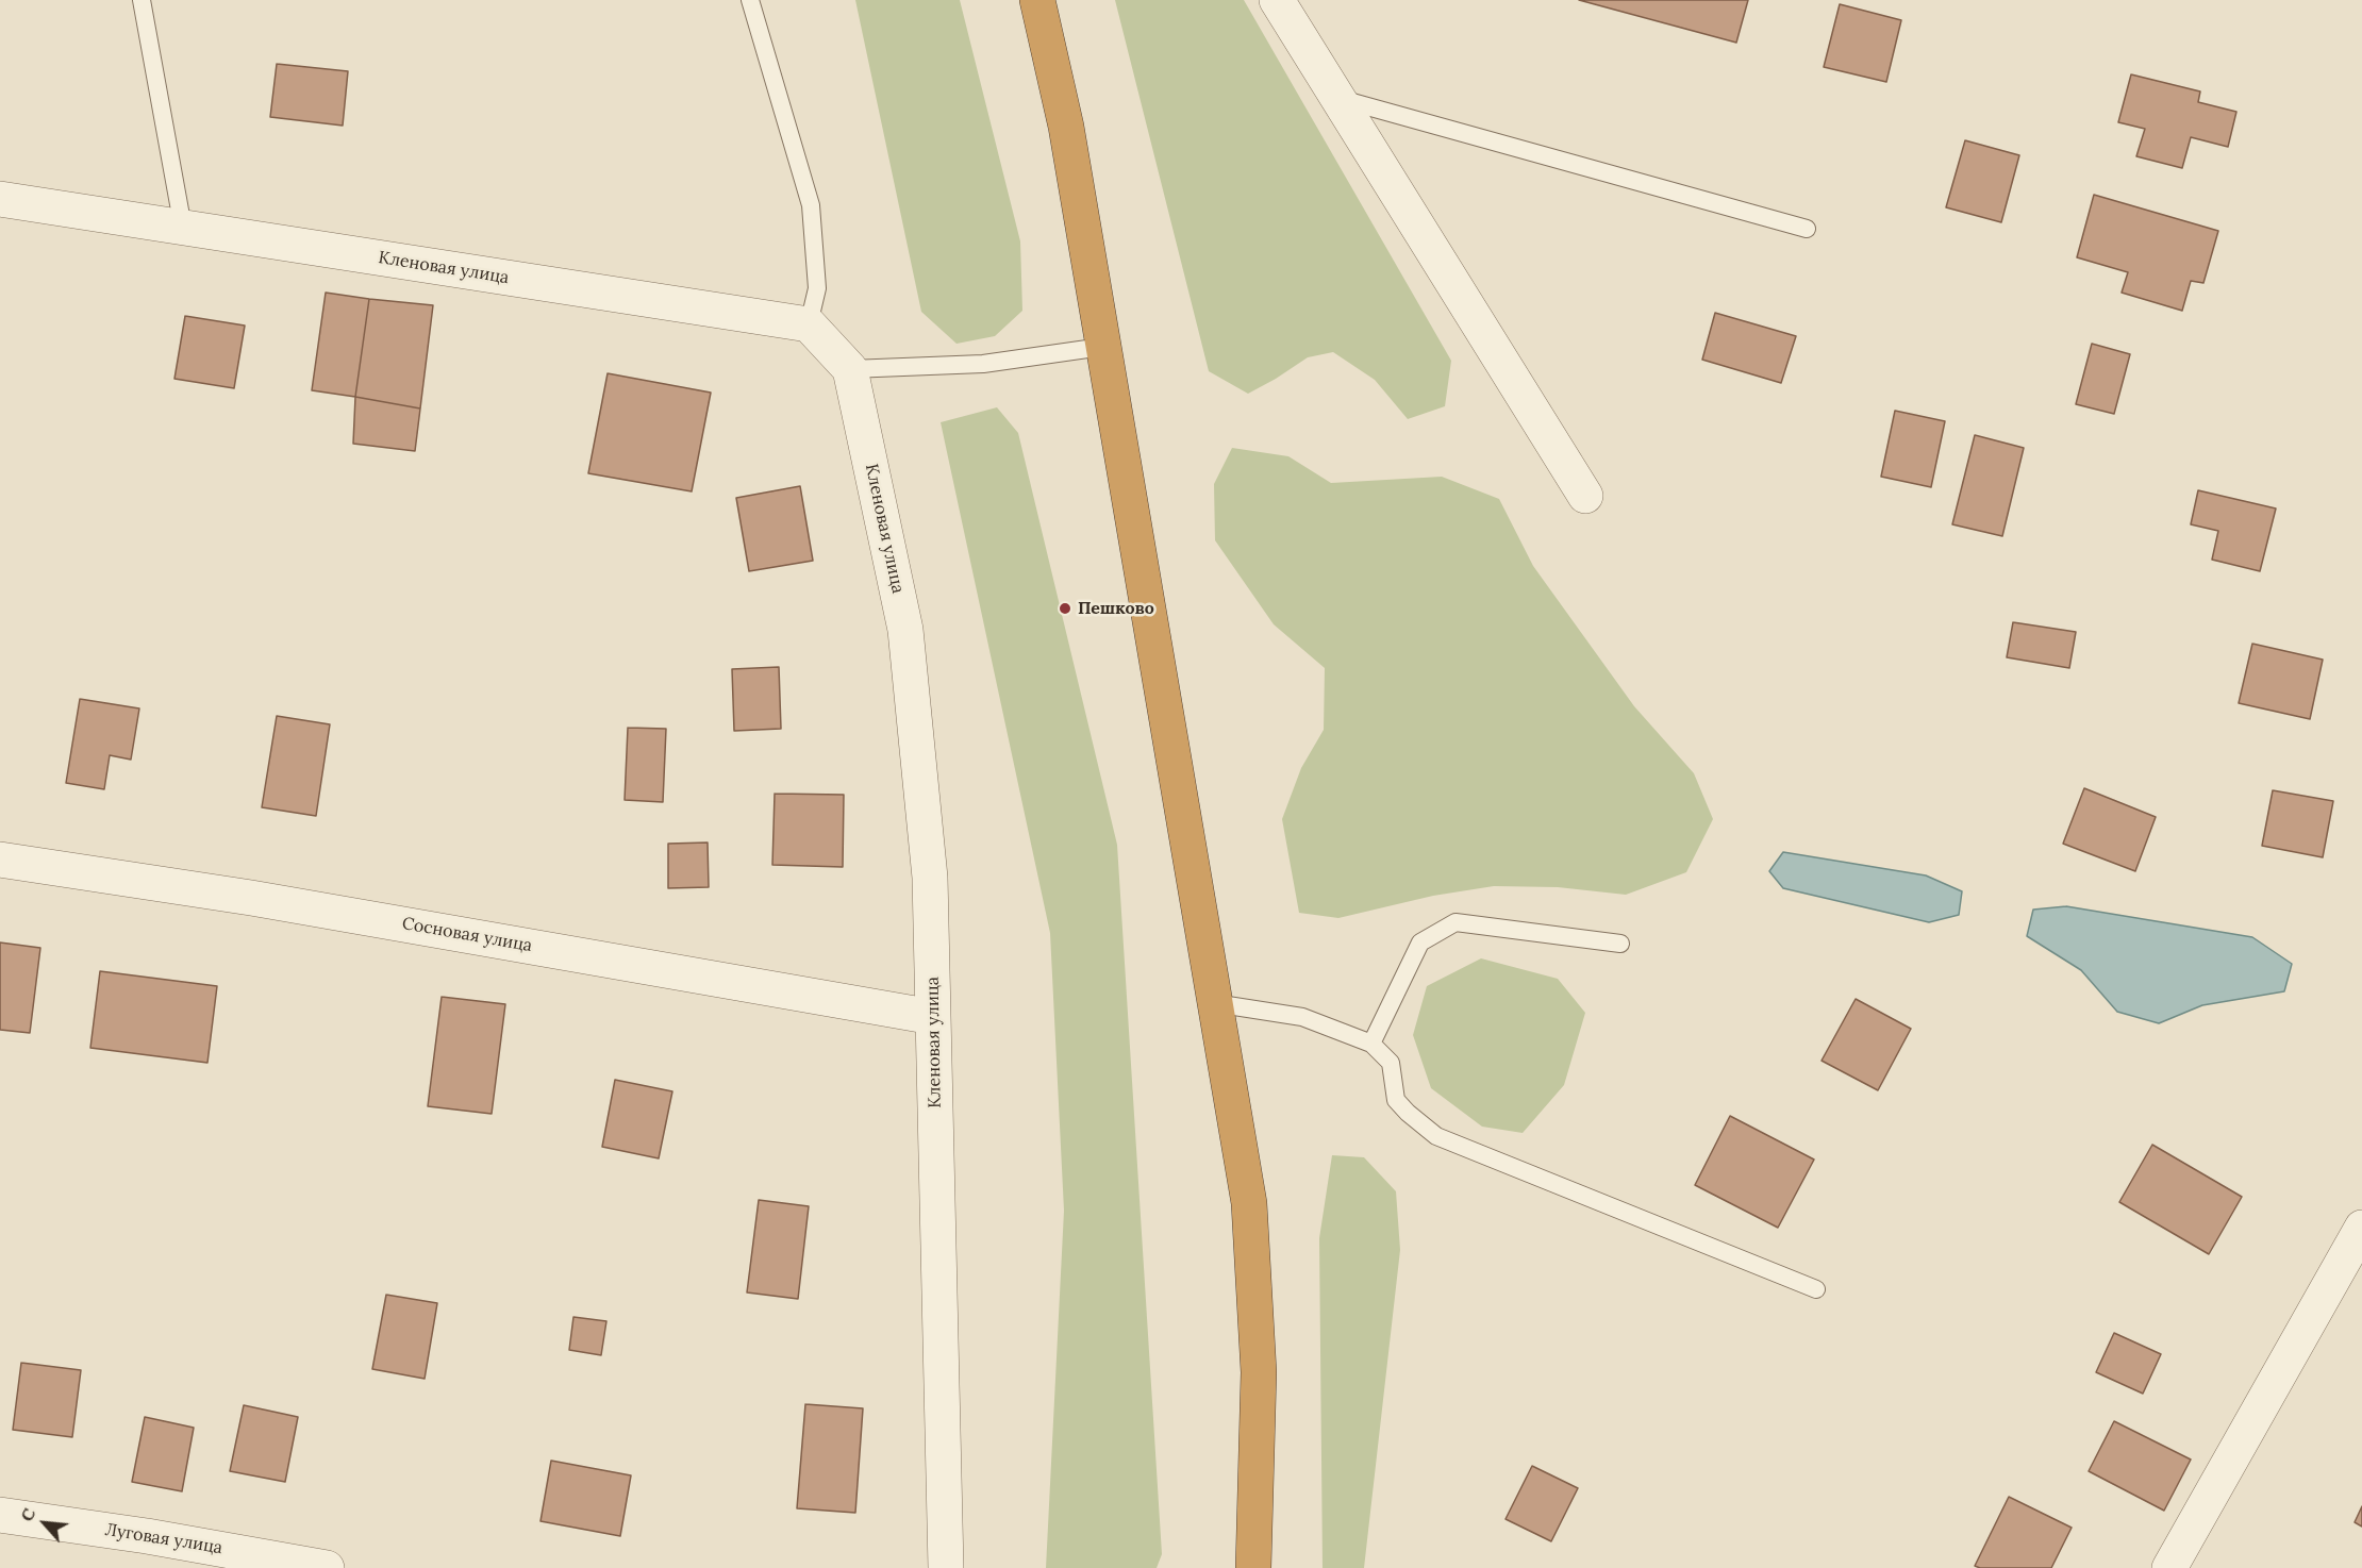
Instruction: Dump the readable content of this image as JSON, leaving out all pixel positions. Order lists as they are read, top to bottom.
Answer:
{
  "streets": {
    "street": ["Кленовая улица", "Сосновая улица", "Луговая улица"]
  },
  "crossings": [
    ["Кленовая улица", "Сосновая улица"]
  ],
  "places": ["Пешково"],
  "north": "top left"
}
